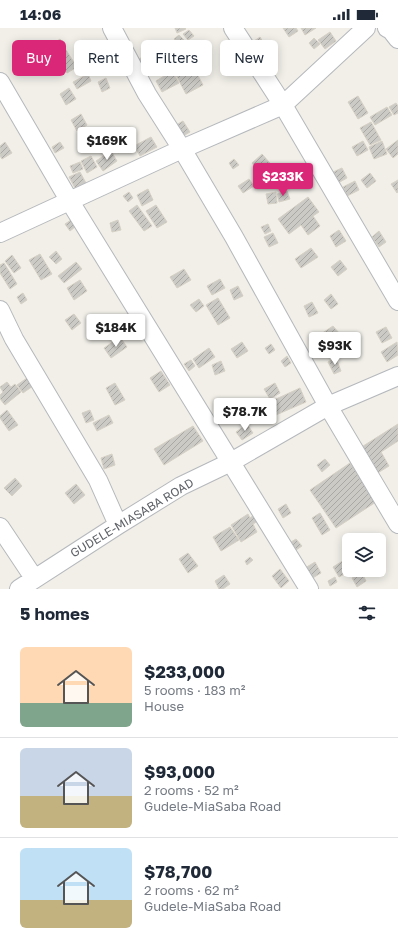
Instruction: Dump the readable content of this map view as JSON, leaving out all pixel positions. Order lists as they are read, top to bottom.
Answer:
{
  "streets": {
    "street": ["GUDELE-MIASABA ROAD"]
  },
  "page": {
    "status": "14:06",
    "chip": [
      "Buy",
      "Rent",
      "Filters",
      "New"
    ],
    "price": [
      "$169K",
      "$233K",
      "$184K",
      "$93K",
      "$78.7K"
    ],
    "heading": "5 homes",
    "list": [
      {
        "name": "$233,000",
        "note": "5 rooms · 183 m² · House"
      },
      {
        "name": "$93,000",
        "note": "2 rooms · 52 m² · Gudele-MiaSaba Road"
      },
      {
        "name": "$78,700",
        "note": "2 rooms · 62 m² · Gudele-MiaSaba Road"
      }
    ]
  }
}
